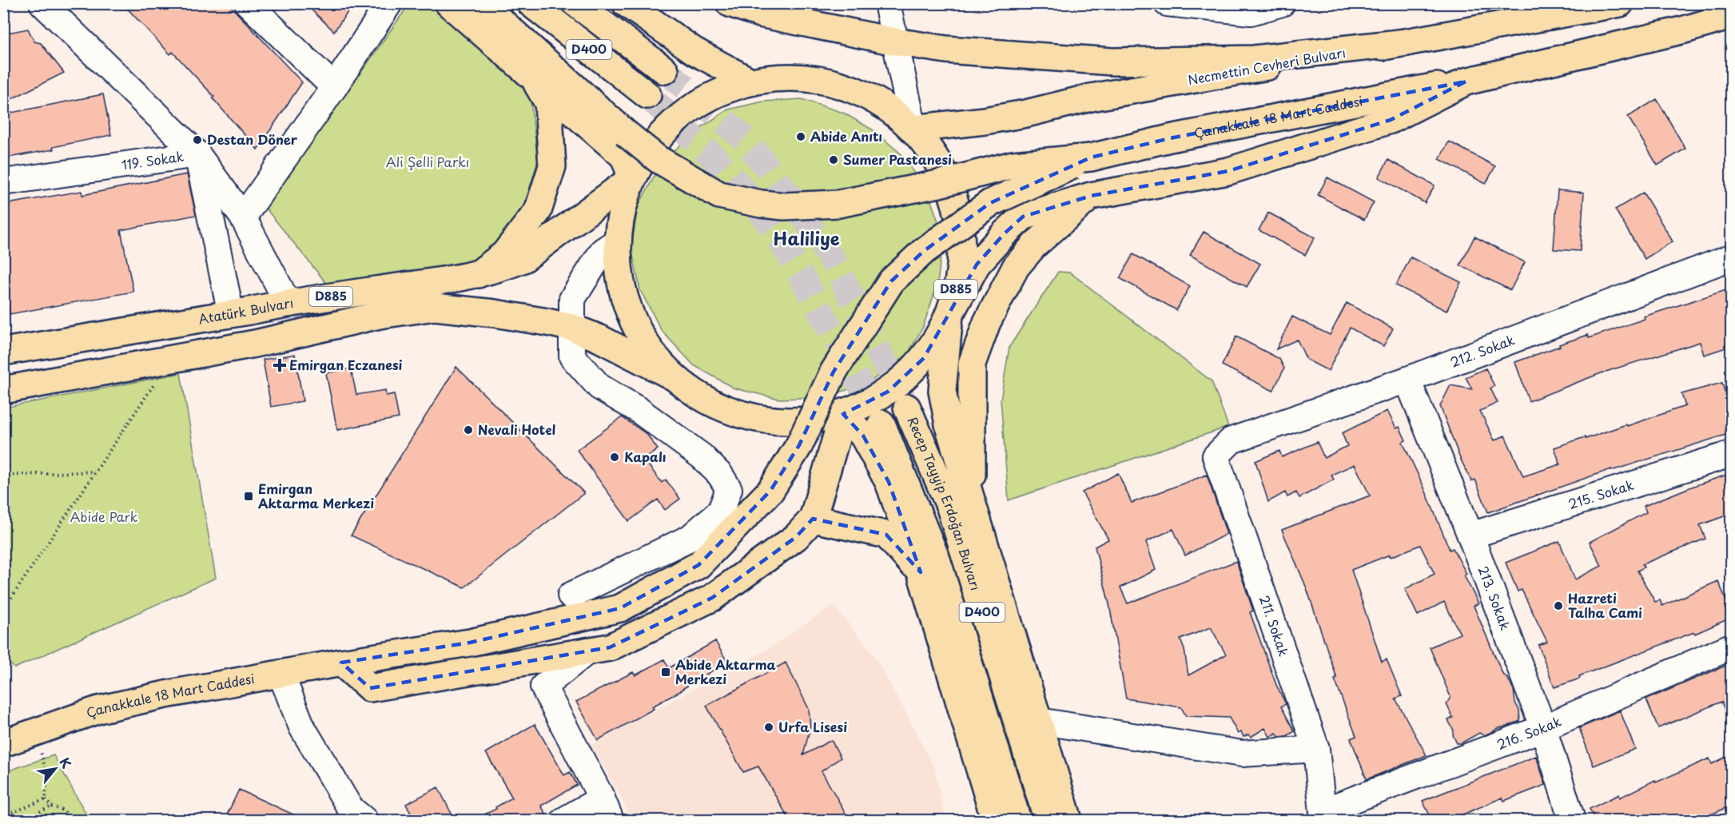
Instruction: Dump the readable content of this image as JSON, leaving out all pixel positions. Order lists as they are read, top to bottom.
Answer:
{
  "streets": {
    "main road": [
      "D400",
      "Necmettin Cevheri Bulvarı",
      "Çanakkale 18 Mart Caddesi",
      "D885",
      "Atatürk Bulvarı",
      "Recep Tayyip Erdoğan Bulvarı"
    ],
    "street": [
      "119. Sokak",
      "212. Sokak",
      "215. Sokak",
      "213. Sokak",
      "211. Sokak",
      "216. Sokak"
    ]
  },
  "crossings": [
    ["Necmettin Cevheri Bulvarı", "D885"],
    ["119. Sokak", "Atatürk Bulvarı"],
    ["D885", "Atatürk Bulvarı"],
    ["212. Sokak", "213. Sokak"],
    ["212. Sokak", "211. Sokak"],
    ["215. Sokak", "213. Sokak"],
    ["213. Sokak", "216. Sokak"],
    ["211. Sokak", "216. Sokak"]
  ],
  "districts": ["Haliliye"],
  "parks": ["Ali Şelli Parkı", "Abide Park"],
  "places": {
    "other": [
      "Abide Anıtı",
      "Destan Döner",
      "Sumer Pastanesi",
      "Nevali Hotel",
      "Kapalı",
      "Hazreti Talha Cami",
      "Urfa Lisesi"
    ],
    "health": ["Emirgan Eczanesi"],
    "transit": ["Emirgan Aktarma Merkezi", "Abide Aktarma Merkezi"]
  },
  "north": "top right"
}
